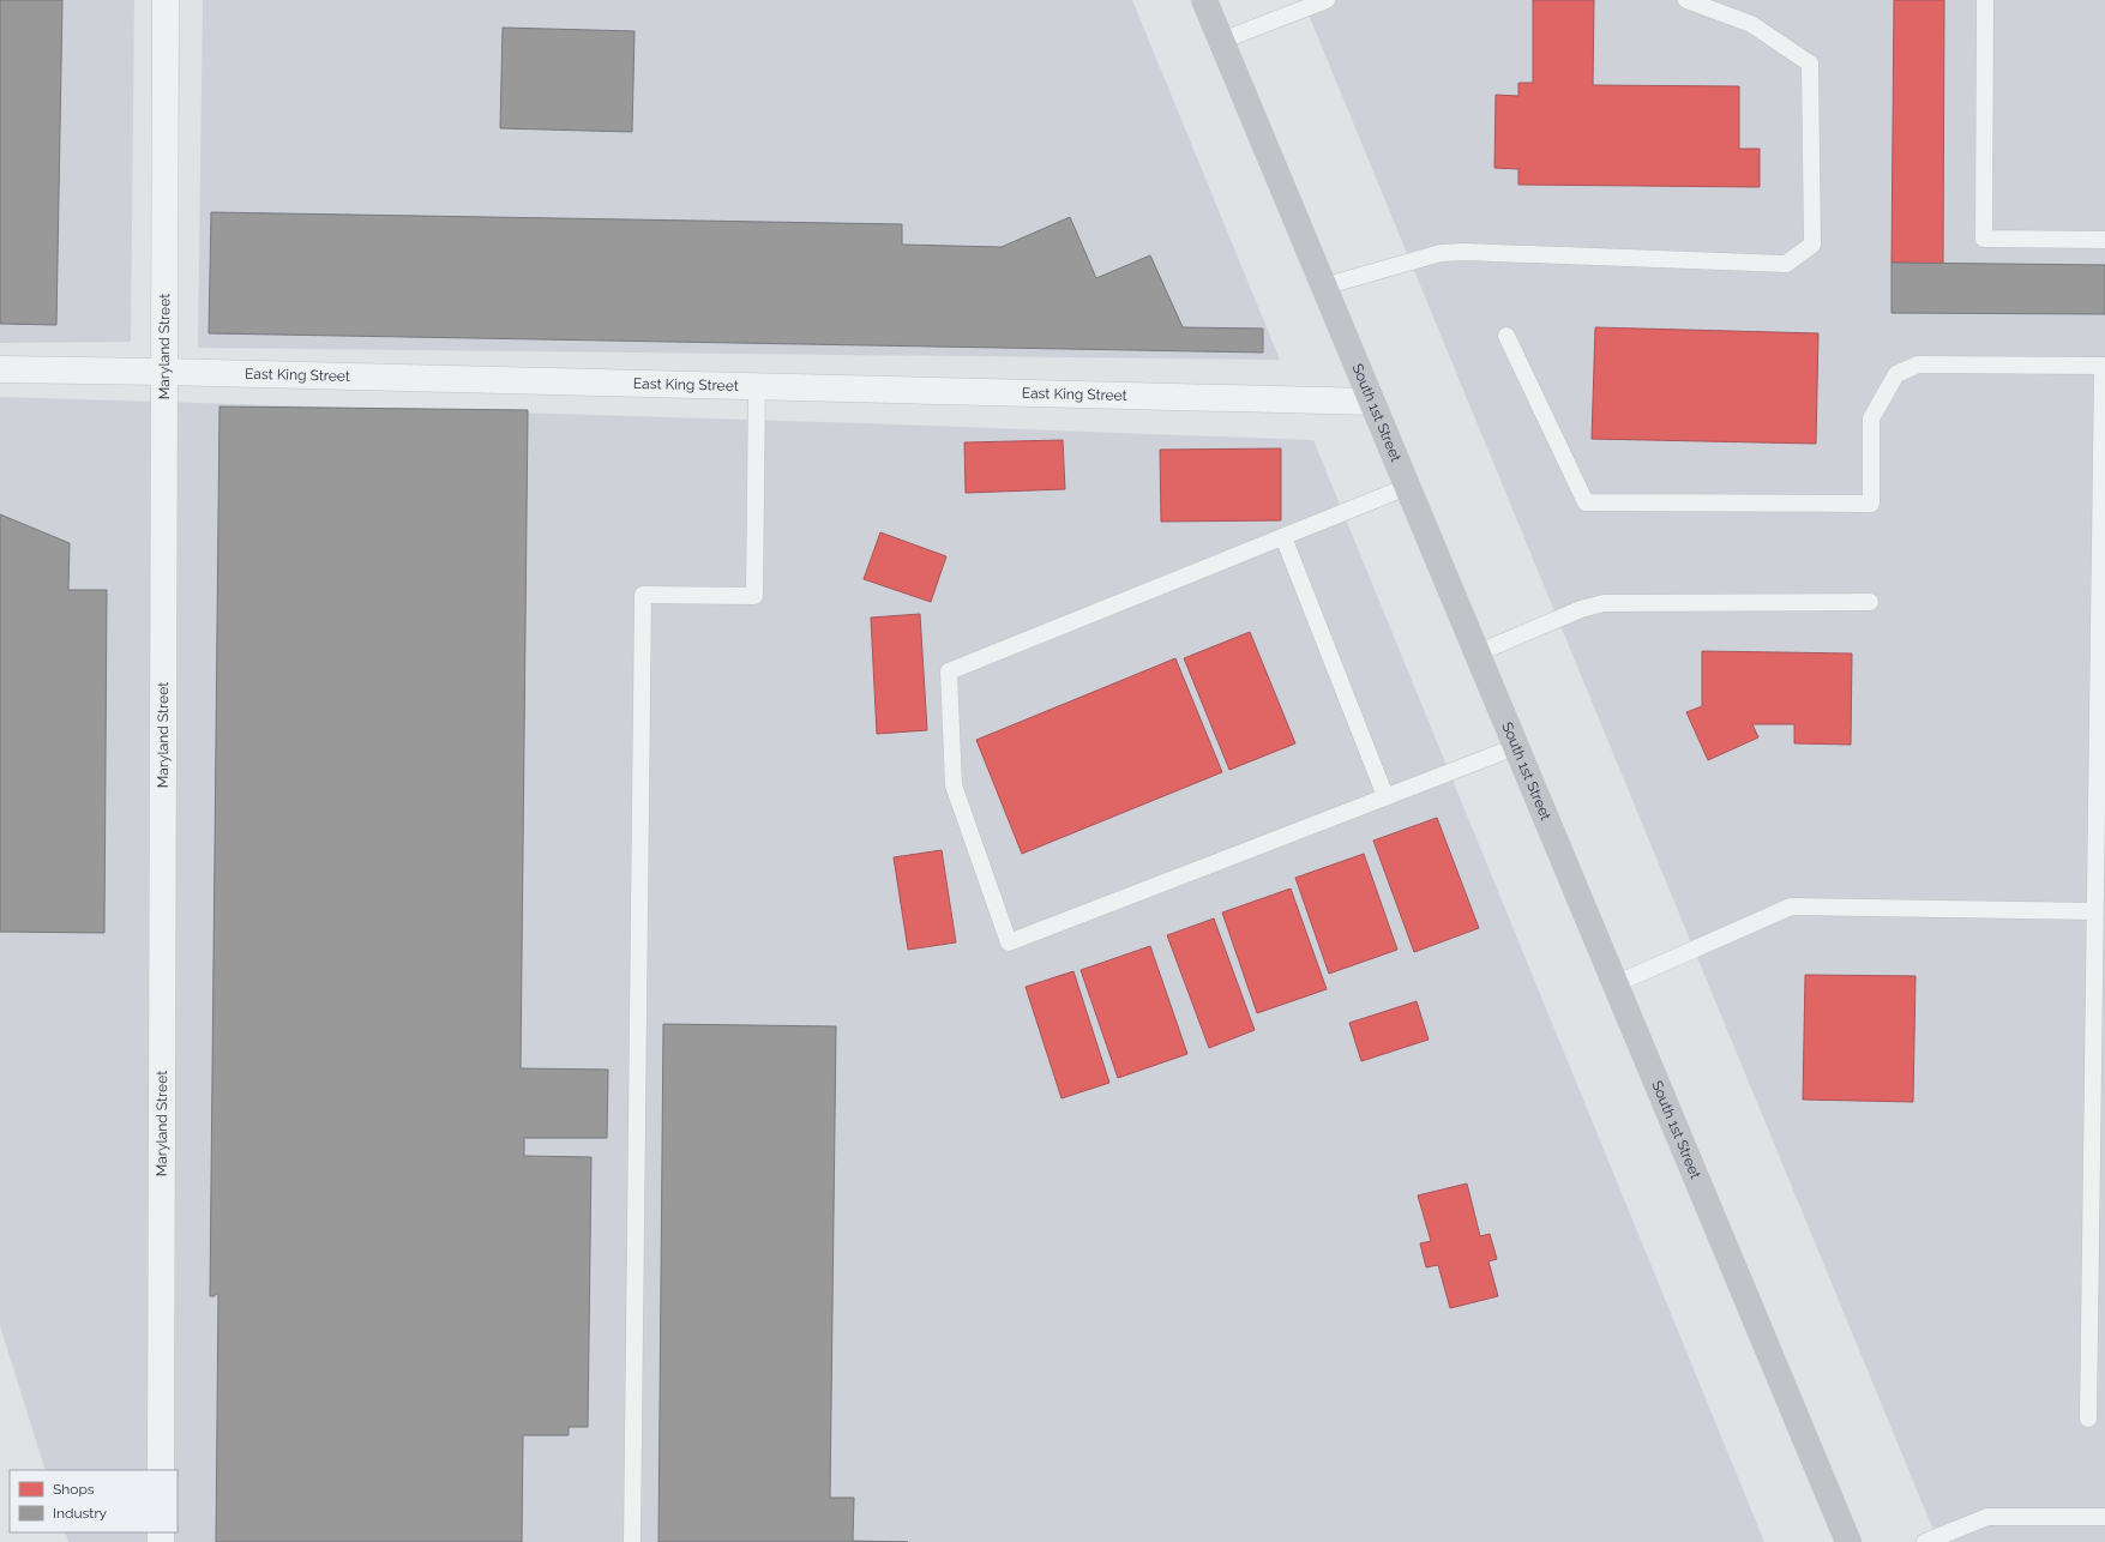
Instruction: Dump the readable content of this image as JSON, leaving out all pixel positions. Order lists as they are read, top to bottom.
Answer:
{
  "streets": {
    "main road": ["South 1st Street"],
    "street": ["Maryland Street", "East King Street"]
  },
  "crossings": [
    ["Maryland Street", "East King Street"],
    ["East King Street", "South 1st Street"]
  ],
  "legend": ["Shops", "Industry"]
}
